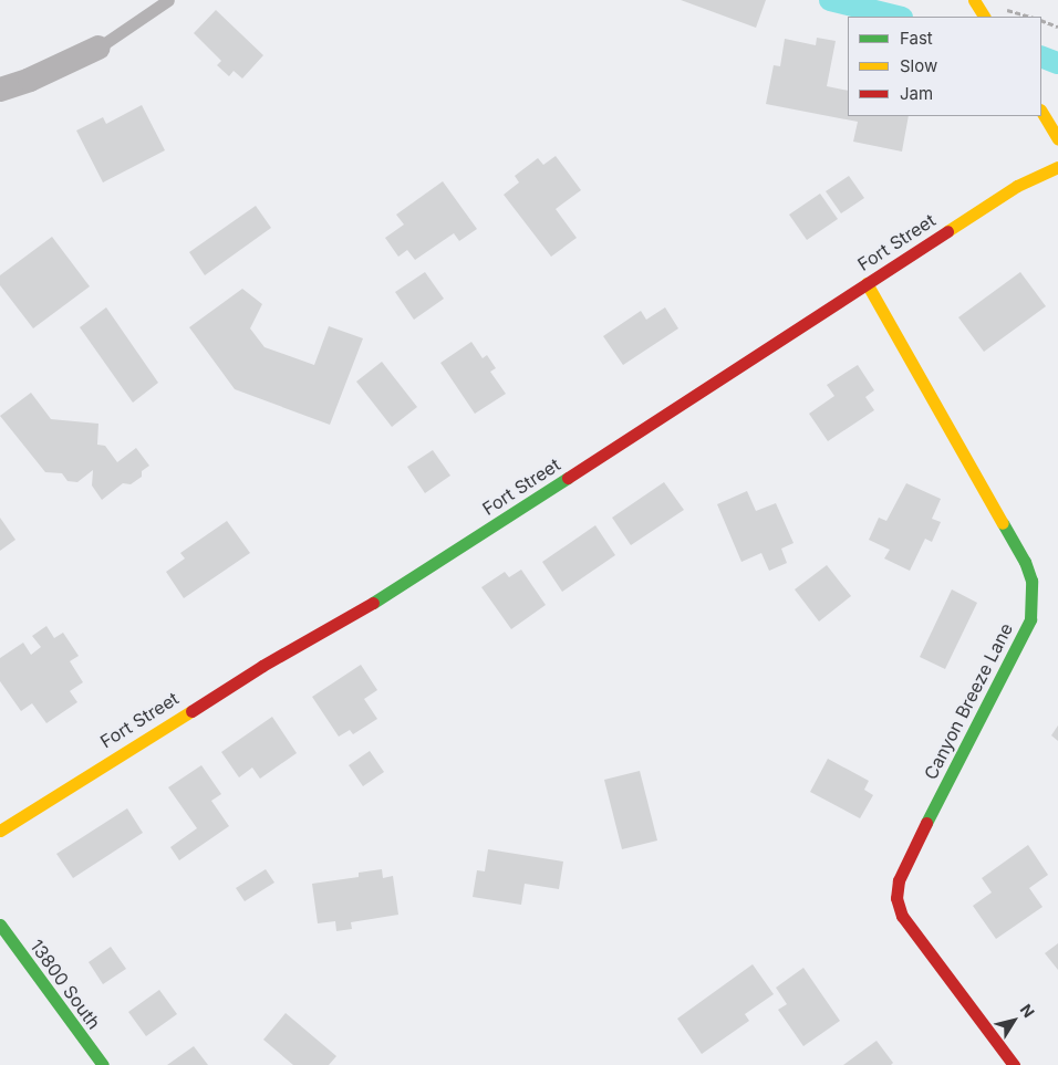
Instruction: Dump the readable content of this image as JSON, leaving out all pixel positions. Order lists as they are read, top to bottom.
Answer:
{
  "streets": {
    "street": ["Fort Street", "Canyon Breeze Lane", "13800 South"]
  },
  "crossings": [
    ["Fort Street", "Canyon Breeze Lane"]
  ],
  "legend": ["Fast", "Slow", "Jam"],
  "north": "top right"
}
